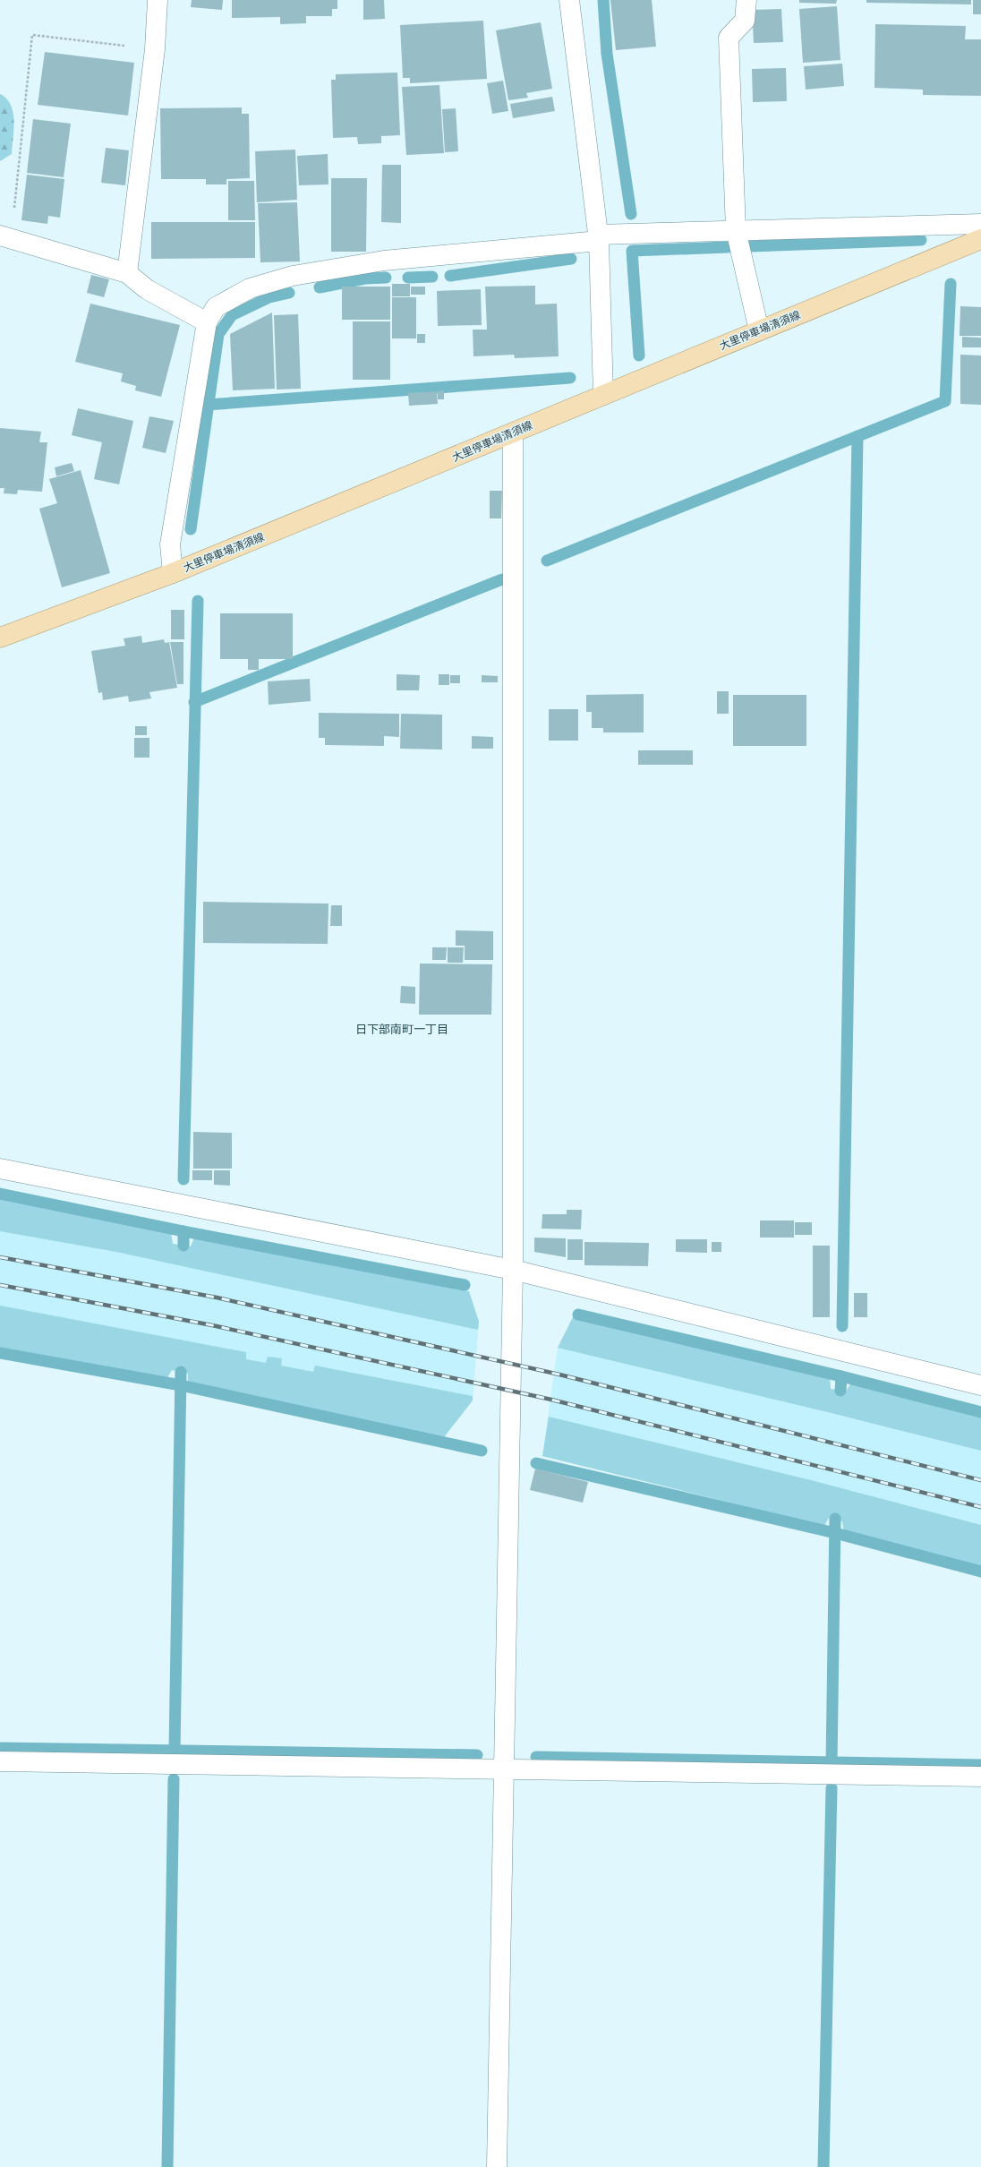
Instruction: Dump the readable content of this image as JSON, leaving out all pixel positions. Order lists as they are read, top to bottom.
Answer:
{
  "streets": {
    "main road": ["大里停車場清須線"]
  },
  "districts": ["日下部南町一丁目"]
}
